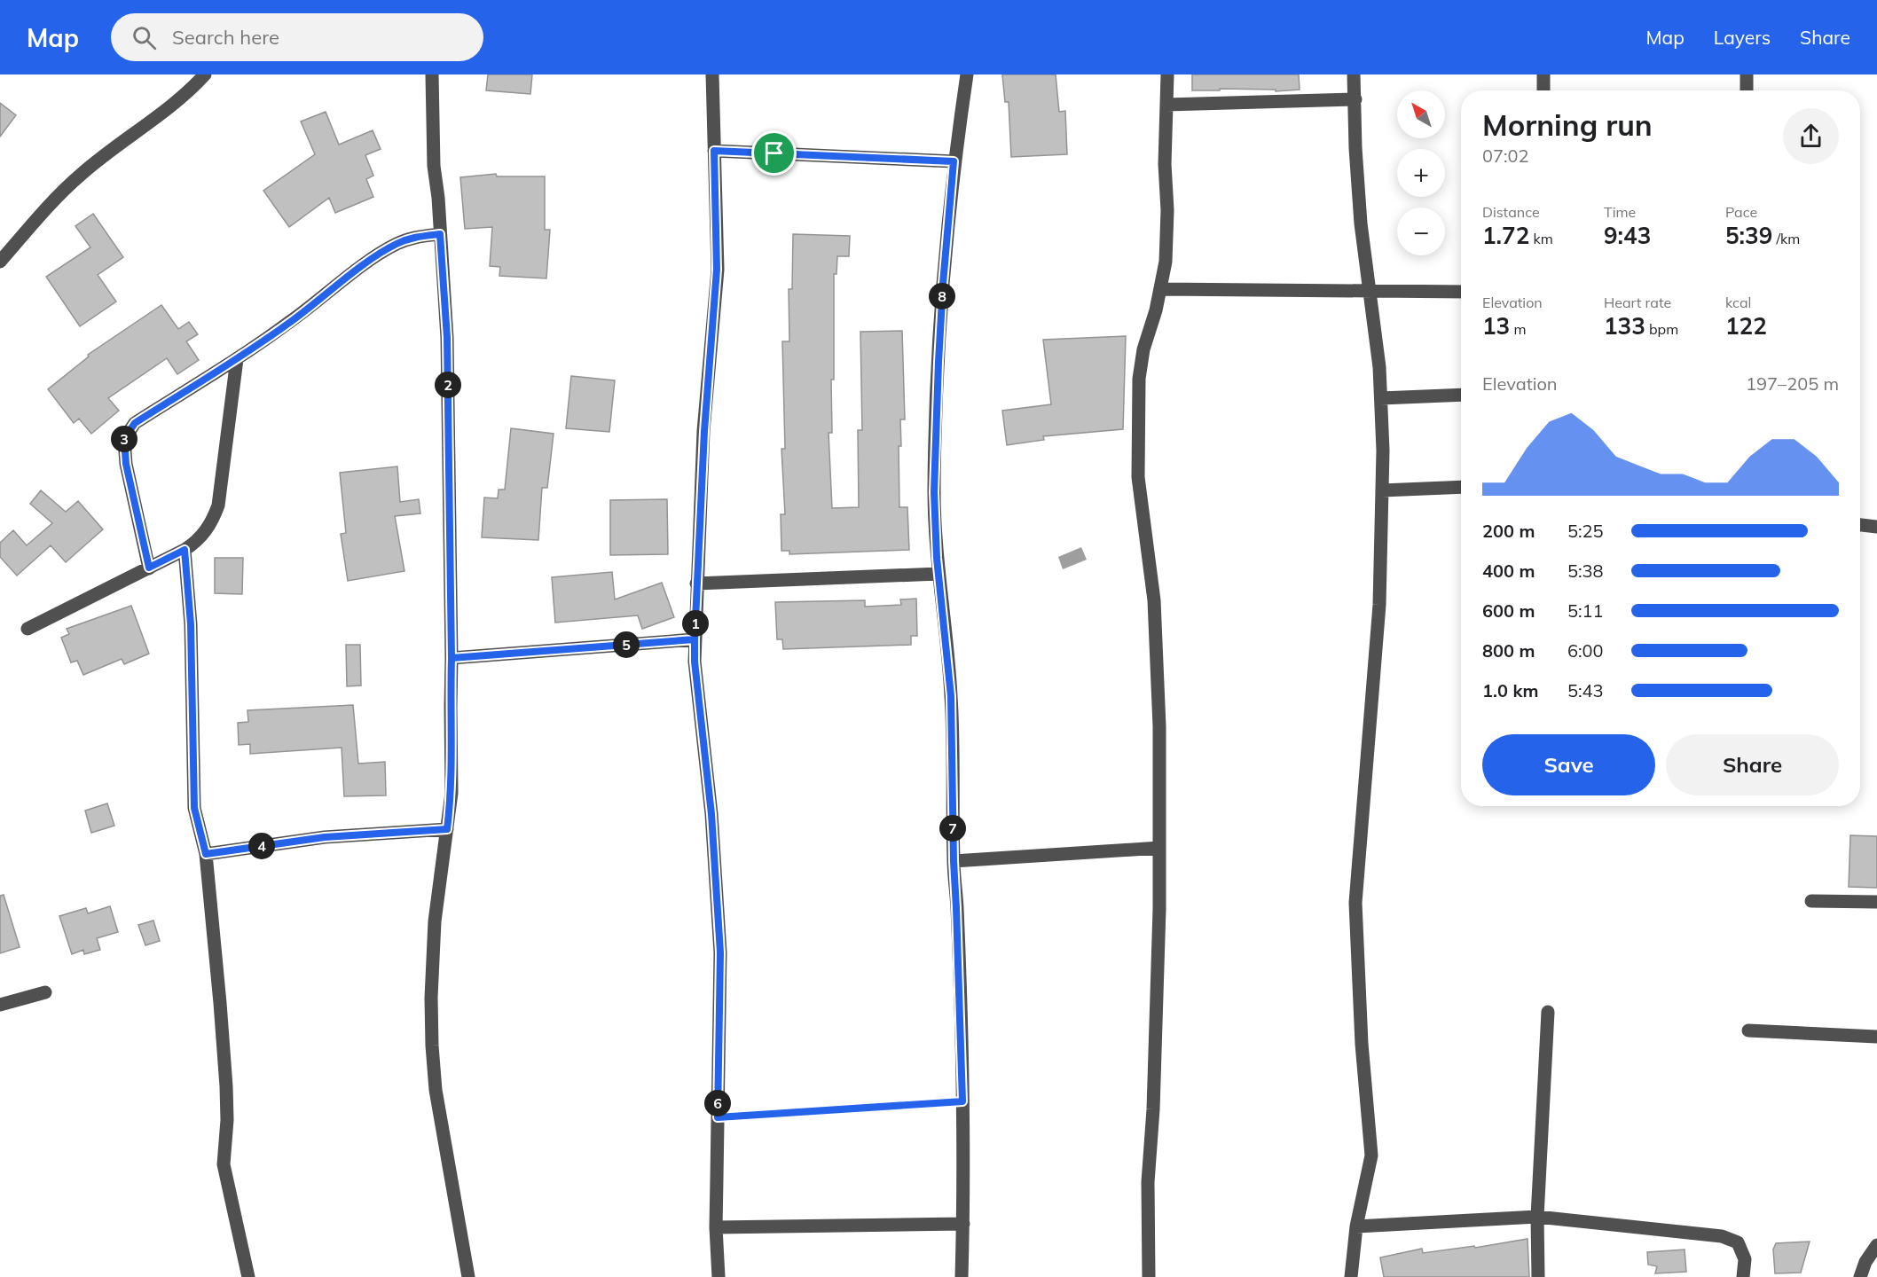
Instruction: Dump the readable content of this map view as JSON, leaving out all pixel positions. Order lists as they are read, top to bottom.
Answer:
{
  "north": "top left",
  "page": {
    "header": "Map",
    "search": "Search here",
    "nav": ["Map", "Layers", "Share"],
    "map_buttons": ["+", "−"],
    "heading": ["Morning run", "07:02"],
    "stats": [
      ["Distance", "1.72 km"],
      ["Time", "9:43"],
      ["Pace", "5:39 /km"],
      ["Elevation", "13 m"],
      ["Heart rate", "133 bpm"],
      ["kcal", "122"]
    ],
    "pins": [
      "8",
      "2",
      "3",
      "1",
      "5",
      "7",
      "4",
      "6"
    ],
    "chart": ["Elevation", "197–205 m"],
    "list": [
      {
        "name": "200 m",
        "note": "5:25"
      },
      {
        "name": "400 m",
        "note": "5:38"
      },
      {
        "name": "600 m",
        "note": "5:11"
      },
      {
        "name": "800 m",
        "note": "6:00"
      },
      {
        "name": "1.0 km",
        "note": "5:43"
      }
    ],
    "buttons": ["Save", "Share"]
  }
}
